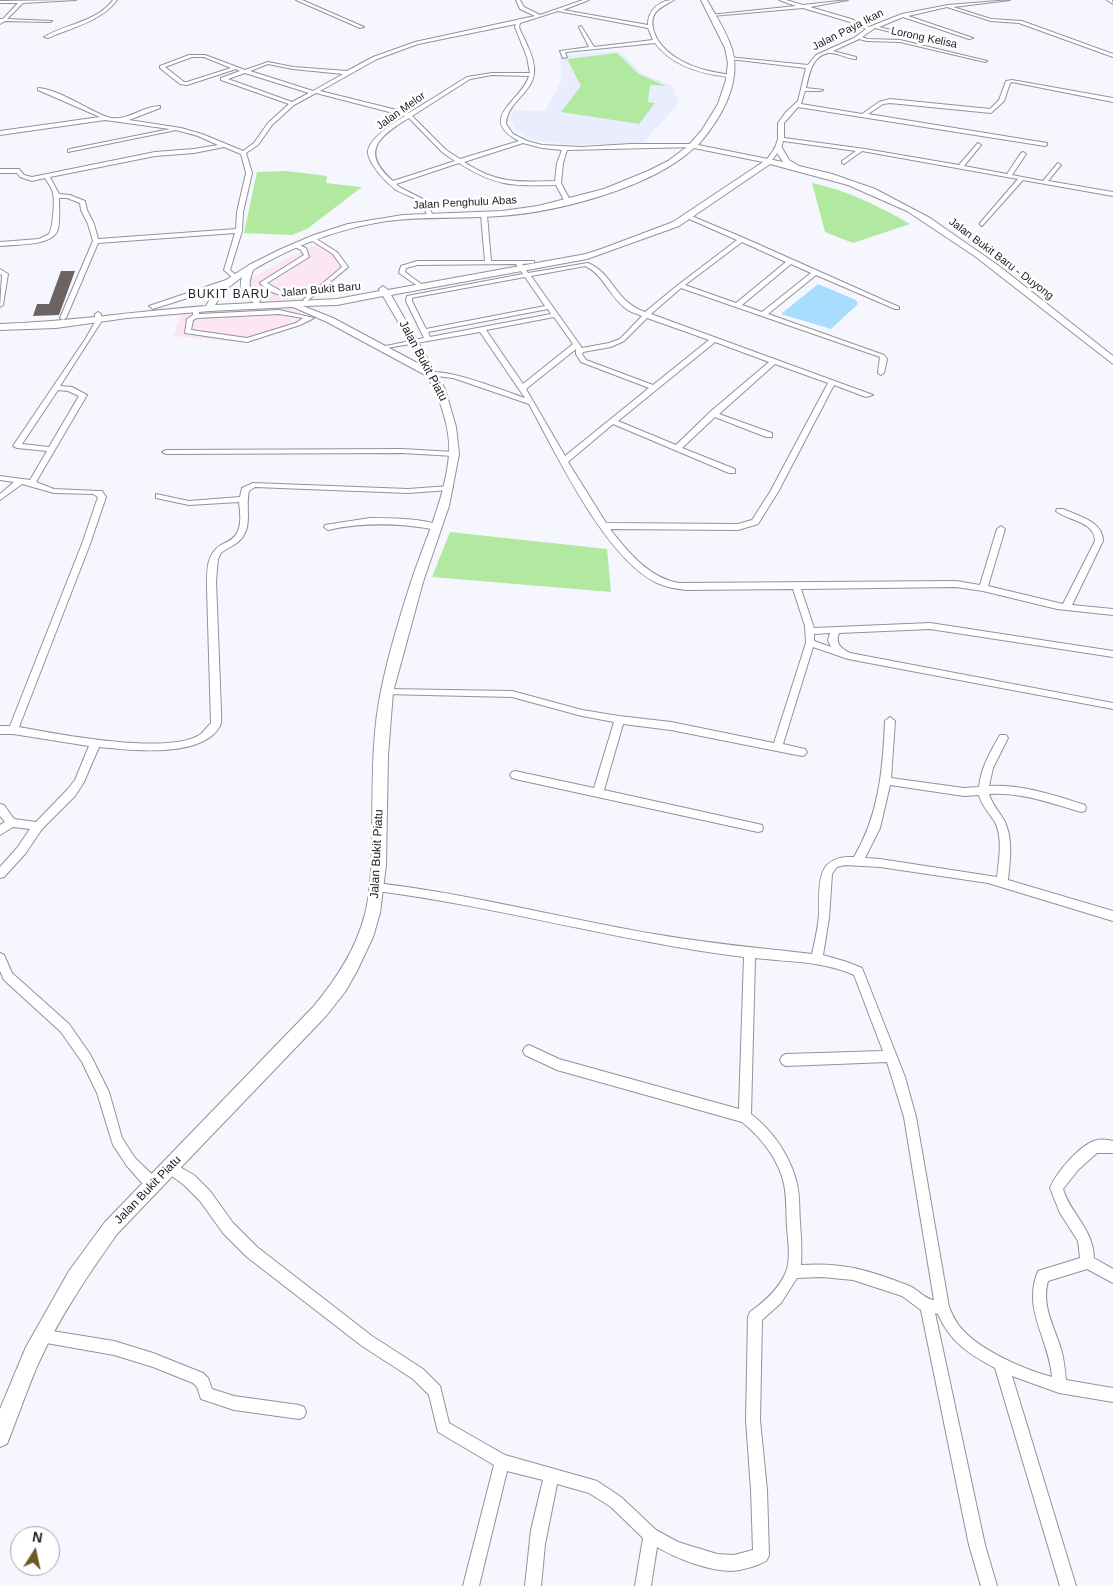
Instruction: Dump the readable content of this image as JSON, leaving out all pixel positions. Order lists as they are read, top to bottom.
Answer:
{
  "streets": {
    "main road": [
      "Jalan Paya Ikan",
      "Jalan Penghulu Abas",
      "Jalan Bukit Baru - Duyong",
      "Jalan Bukit Baru",
      "Jalan Bukit Piatu"
    ],
    "street": ["Lorong Kelisa", "Jalan Melor"]
  },
  "crossings": [
    ["Jalan Paya Ikan", "Lorong Kelisa"],
    ["Jalan Paya Ikan", "Jalan Bukit Baru - Duyong"],
    ["Jalan Paya Ikan", "Jalan Bukit Baru"],
    ["Jalan Melor", "Jalan Penghulu Abas"],
    ["Jalan Penghulu Abas", "Jalan Bukit Baru - Duyong"],
    ["Jalan Penghulu Abas", "Jalan Bukit Baru"],
    ["Jalan Bukit Baru", "Jalan Bukit Piatu"]
  ],
  "districts": ["BUKIT BARU"],
  "north": "top"
}
